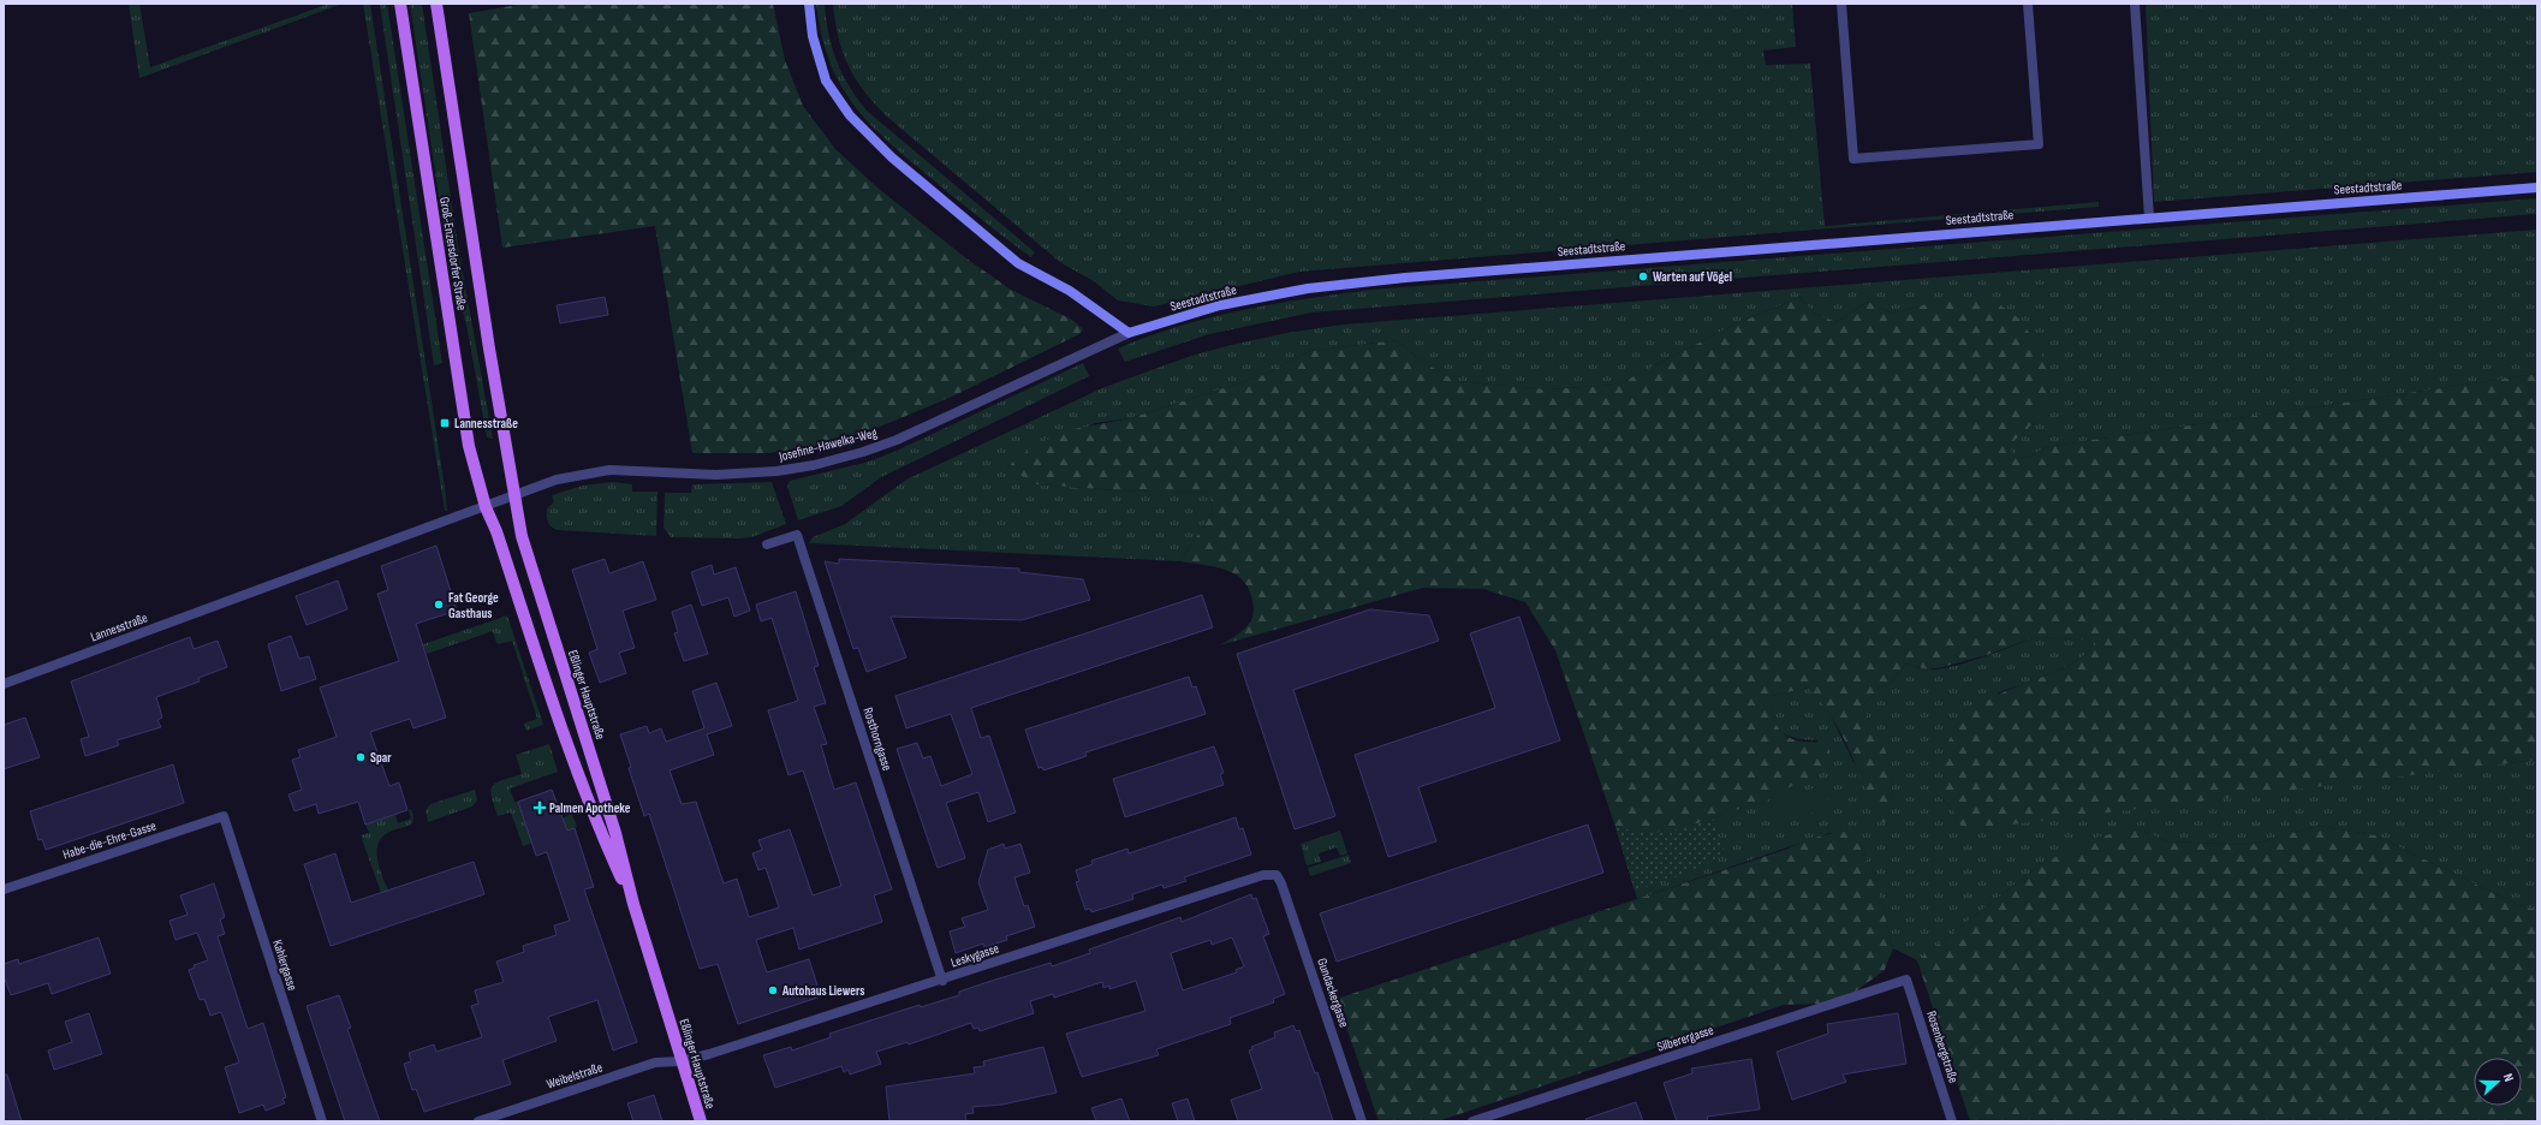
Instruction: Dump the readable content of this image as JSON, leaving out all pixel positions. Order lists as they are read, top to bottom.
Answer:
{
  "streets": {
    "main road": ["Groß-Enzersdorfer Straße", "Eßlinger Hauptstraße"],
    "street": [
      "Seestadtstraße",
      "Josefine-Hawelka-Weg",
      "Lannesstraße",
      "Rosthorngasse",
      "Habe-die-Ehre-Gasse",
      "Leskygasse",
      "Kahlergasse",
      "Gundackergasse",
      "Silberergasse",
      "Rosenbergstraße",
      "Weibelstraße"
    ]
  },
  "crossings": [
    ["Seestadtstraße", "Josefine-Hawelka-Weg"],
    ["Groß-Enzersdorfer Straße", "Josefine-Hawelka-Weg"],
    ["Groß-Enzersdorfer Straße", "Lannesstraße"],
    ["Groß-Enzersdorfer Straße", "Eßlinger Hauptstraße"],
    ["Josefine-Hawelka-Weg", "Lannesstraße"],
    ["Josefine-Hawelka-Weg", "Eßlinger Hauptstraße"],
    ["Lannesstraße", "Eßlinger Hauptstraße"],
    ["Eßlinger Hauptstraße", "Leskygasse"],
    ["Eßlinger Hauptstraße", "Weibelstraße"],
    ["Rosthorngasse", "Leskygasse"],
    ["Habe-die-Ehre-Gasse", "Kahlergasse"],
    ["Leskygasse", "Gundackergasse"],
    ["Leskygasse", "Weibelstraße"],
    ["Silberergasse", "Rosenbergstraße"]
  ],
  "places": {
    "other": [
      "Warten auf Vögel",
      "Fat George Gasthaus",
      "Spar",
      "Autohaus Liewers"
    ],
    "transit": ["Lannesstraße"],
    "health": ["Palmen Apotheke"]
  },
  "north": "right"
}
